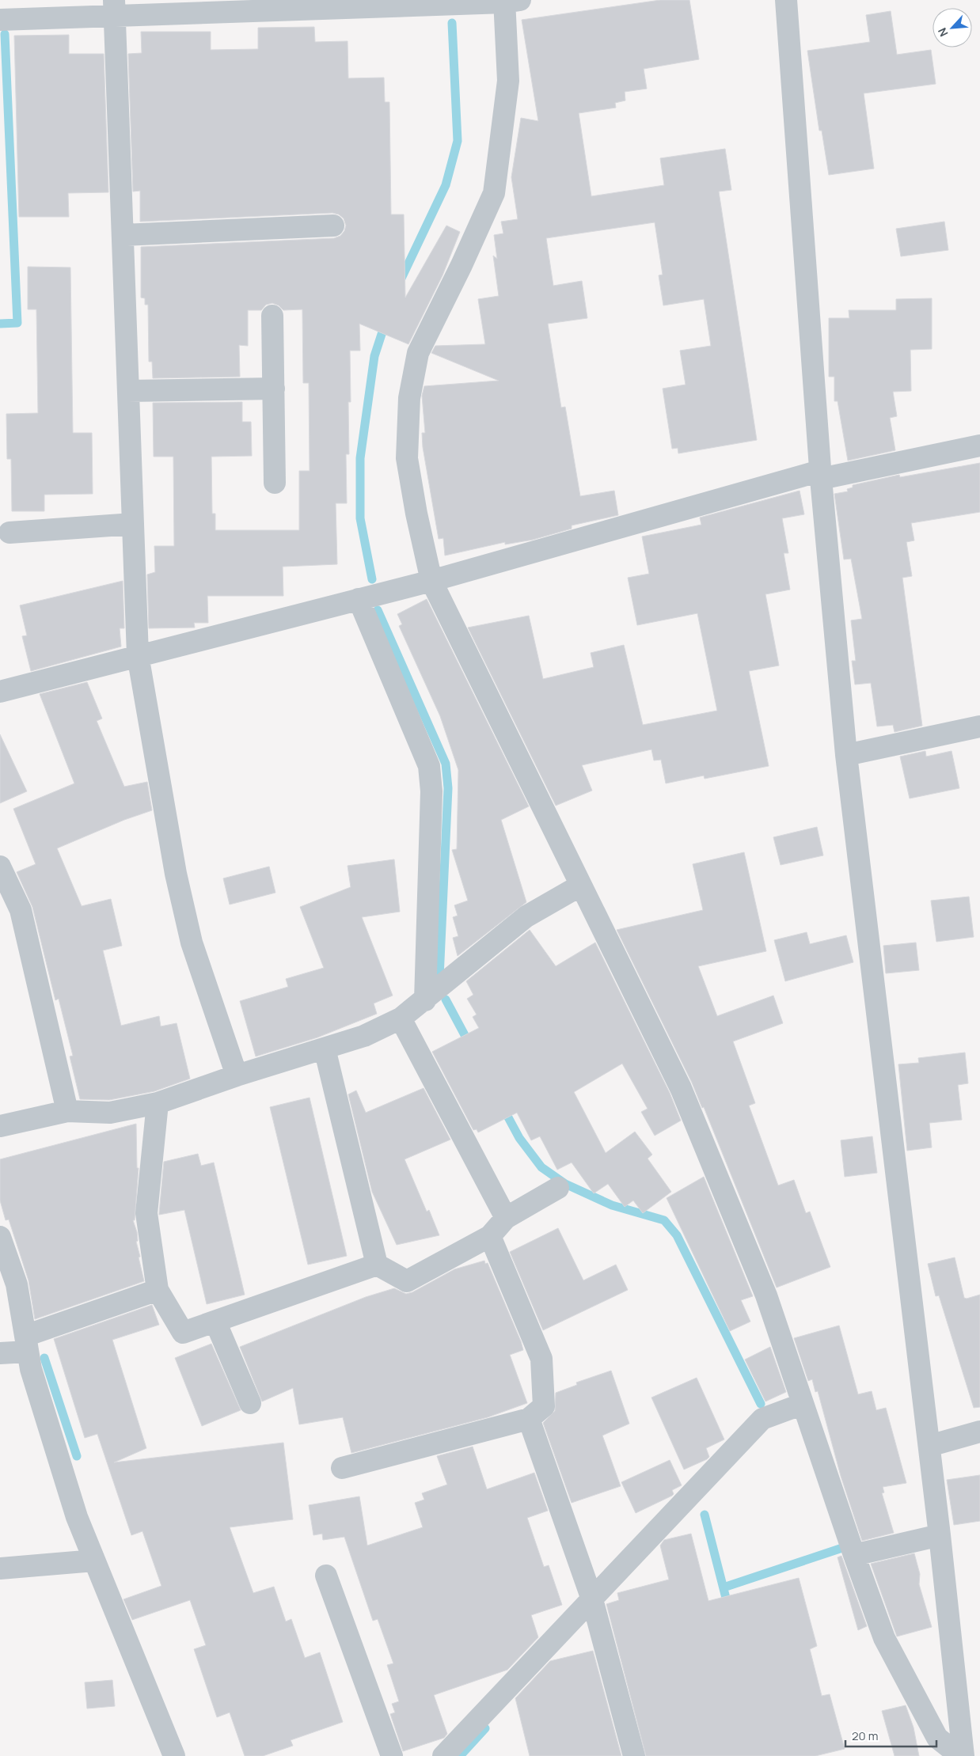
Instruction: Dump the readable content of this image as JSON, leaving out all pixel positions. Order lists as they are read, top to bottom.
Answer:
{
  "scale_bar": "20 m",
  "north": "bottom left"
}
